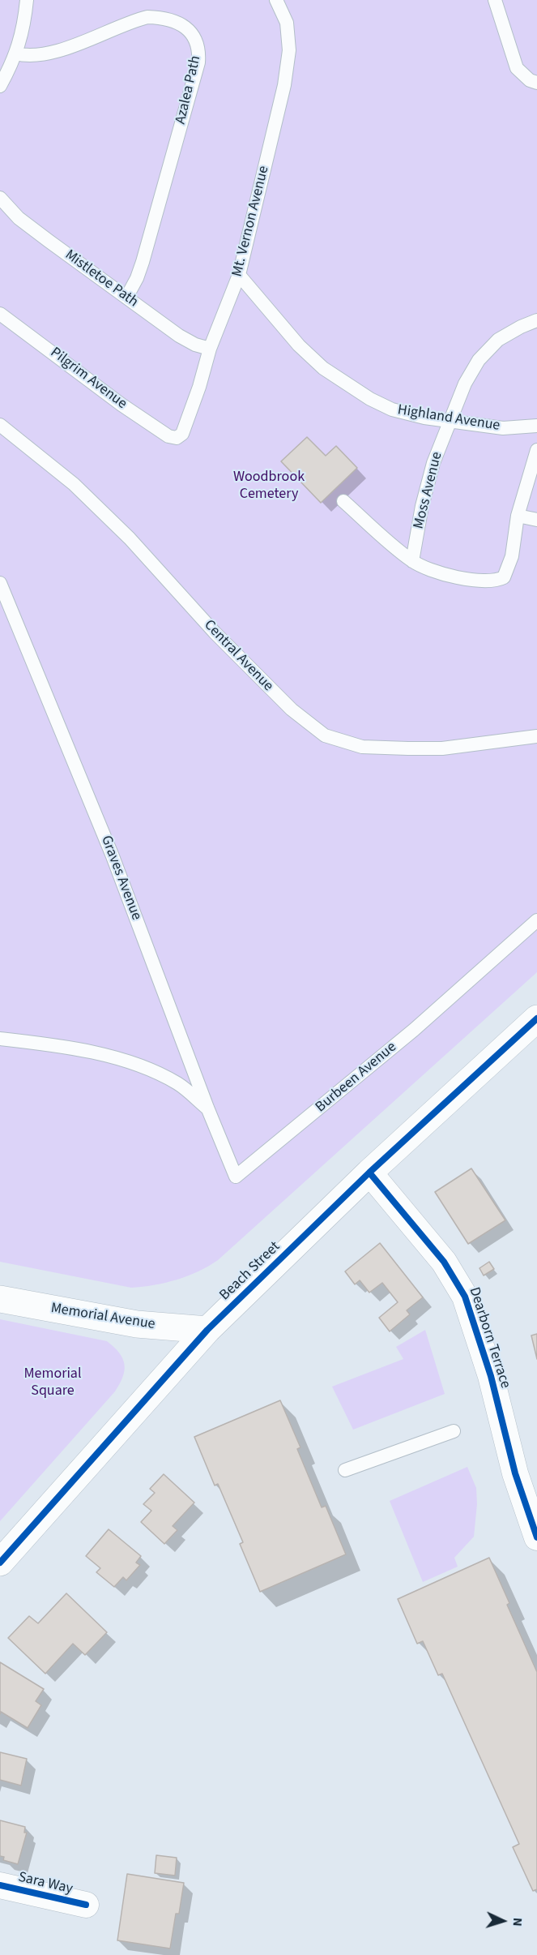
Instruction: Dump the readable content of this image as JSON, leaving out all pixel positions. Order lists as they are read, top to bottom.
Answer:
{
  "streets": {
    "street": [
      "Beach Street",
      "Memorial Avenue",
      "Dearborn Terrace",
      "Sara Way"
    ],
    "lane": [
      "Azalea Path",
      "Mt. Vernon Avenue",
      "Mistletoe Path",
      "Pilgrim Avenue",
      "Highland Avenue",
      "Moss Avenue",
      "Central Avenue",
      "Graves Avenue",
      "Burbeen Avenue"
    ]
  },
  "crossings": [
    ["Azalea Path", "Mistletoe Path"],
    ["Mt. Vernon Avenue", "Mistletoe Path"],
    ["Mt. Vernon Avenue", "Pilgrim Avenue"],
    ["Mt. Vernon Avenue", "Highland Avenue"],
    ["Highland Avenue", "Moss Avenue"],
    ["Graves Avenue", "Burbeen Avenue"],
    ["Beach Street", "Memorial Avenue"],
    ["Beach Street", "Dearborn Terrace"]
  ],
  "parks": ["Woodbrook Cemetery", "Memorial Square"],
  "north": "right"
}
